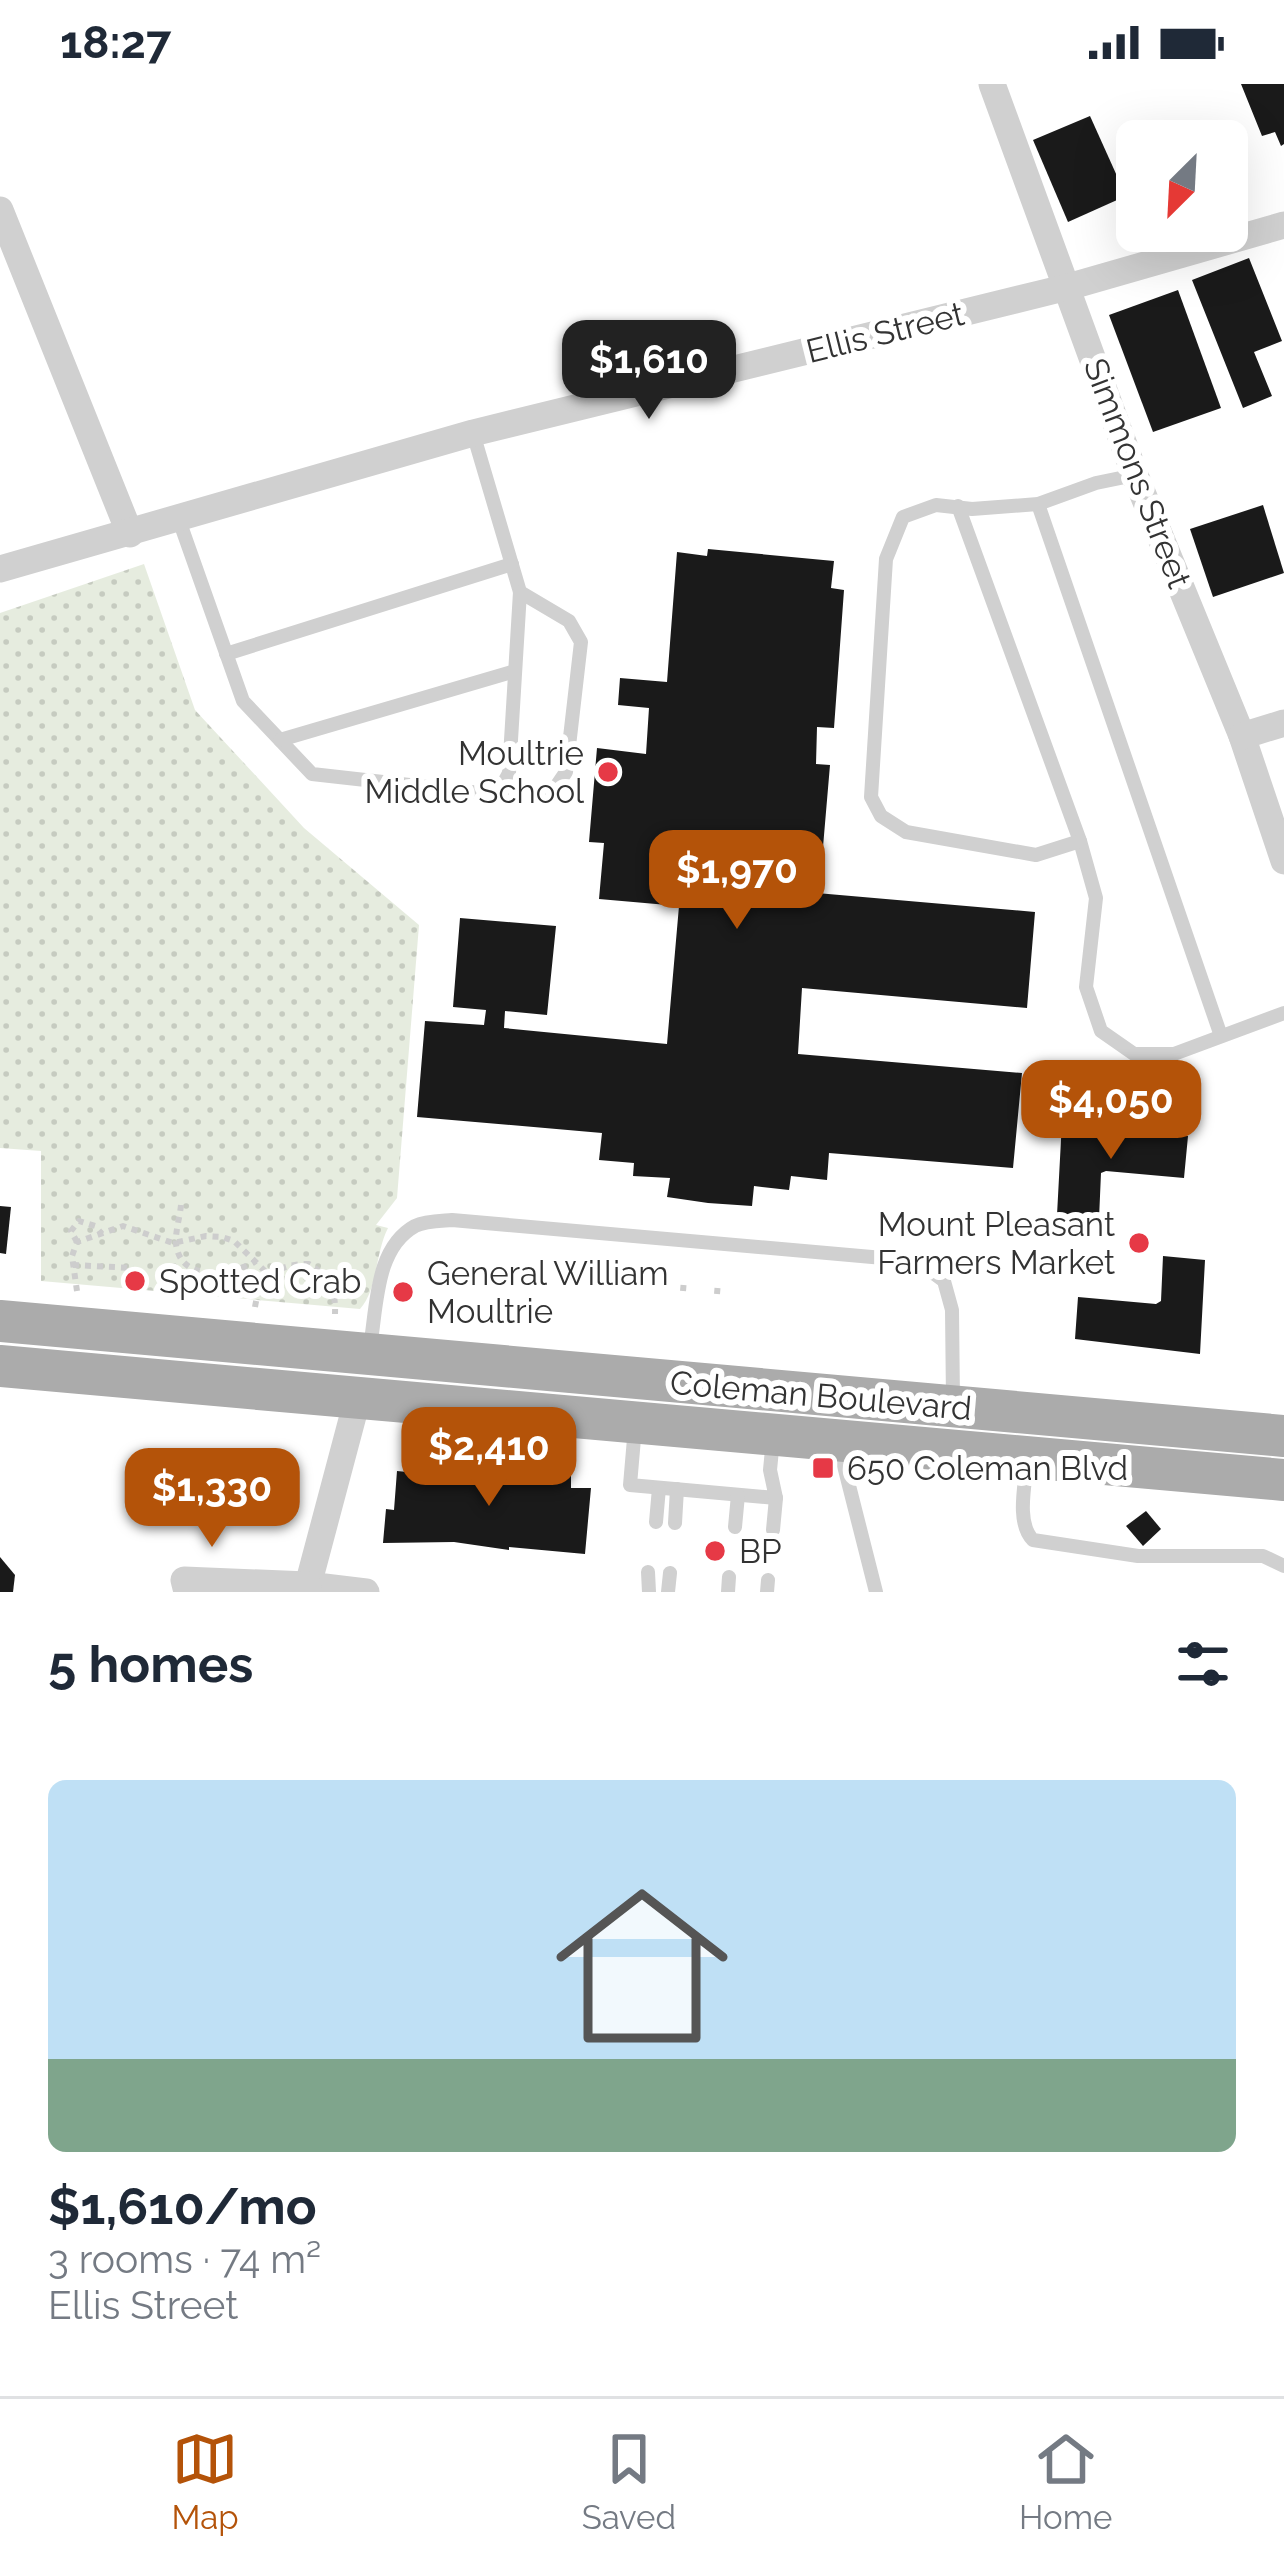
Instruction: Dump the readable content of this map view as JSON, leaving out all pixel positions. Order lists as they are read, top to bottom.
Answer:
{
  "streets": {
    "main road": ["Coleman Boulevard"],
    "street": ["Ellis Street", "Simmons Street"]
  },
  "crossings": [
    ["Ellis Street", "Simmons Street"]
  ],
  "places": {
    "other": [
      "Moultrie Middle School",
      "Mount Pleasant Farmers Market",
      "Spotted Crab",
      "General William Moultrie",
      "BP"
    ],
    "transit": ["650 Coleman Blvd"]
  },
  "north": "bottom left",
  "page": {
    "status": "18:27",
    "price": [
      "$1,610",
      "$1,970",
      "$4,050",
      "$2,410",
      "$1,330"
    ],
    "heading": "5 homes",
    "list": [
      {
        "name": "$1,610/mo",
        "note": "3 rooms · 74 m² · Ellis Street"
      }
    ],
    "tabs": ["Map", "Saved", "Home"]
  }
}
